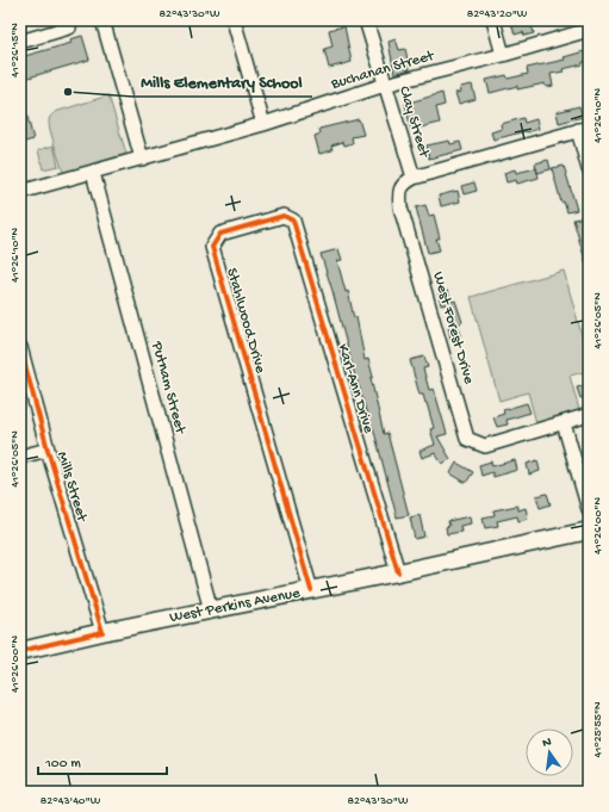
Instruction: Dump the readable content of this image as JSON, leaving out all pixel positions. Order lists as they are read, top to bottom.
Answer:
{
  "streets": {
    "main road": ["West Perkins Avenue"],
    "street": [
      "Buchanan Street",
      "Clay Street",
      "Stahlwood Drive",
      "West Forest Drive",
      "Putnam Street",
      "Karl-Ann Drive",
      "Mills Street"
    ]
  },
  "crossings": [
    ["Buchanan Street", "Clay Street"],
    ["Buchanan Street", "Putnam Street"],
    ["Clay Street", "West Forest Drive"],
    ["Stahlwood Drive", "Karl-Ann Drive"],
    ["Stahlwood Drive", "West Perkins Avenue"],
    ["Putnam Street", "West Perkins Avenue"],
    ["Karl-Ann Drive", "West Perkins Avenue"],
    ["Mills Street", "West Perkins Avenue"]
  ],
  "places": ["Mills Elementary School"],
  "scale_bar": "100 m",
  "north": "top",
  "coordinates": [
    "82°43'30\"W",
    "82°43'20\"W",
    "41°26'15\"N",
    "41°26'10\"N",
    "41°26'05\"N",
    "41°26'00\"N",
    "41°25'55\"N",
    "82°43'40\"W"
  ]
}
